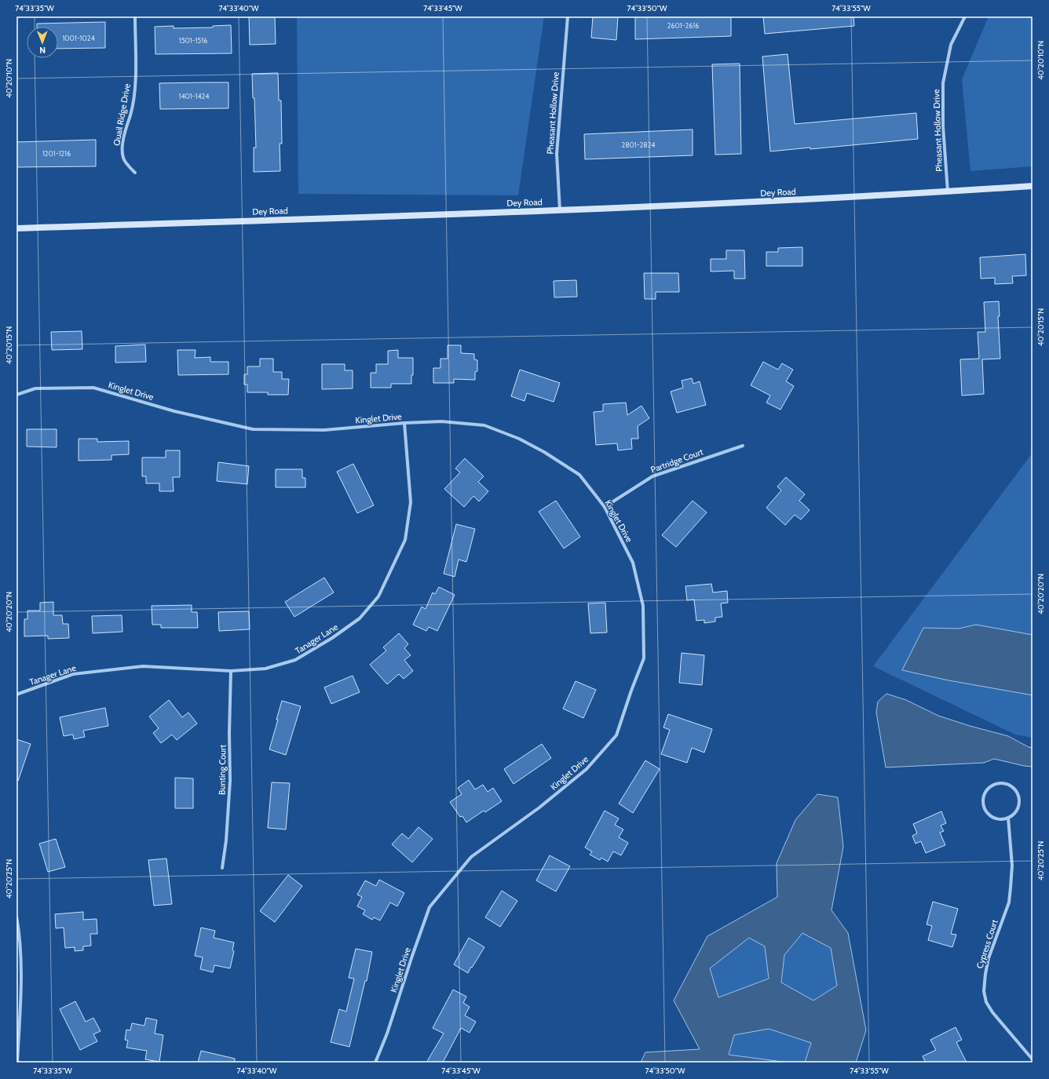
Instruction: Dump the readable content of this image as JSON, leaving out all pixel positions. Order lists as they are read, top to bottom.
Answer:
{
  "streets": {
    "main road": ["Dey Road"],
    "street": [
      "Pheasant Hollow Drive",
      "Quail Ridge Drive",
      "Kinglet Drive",
      "Partridge Court",
      "Tanager Lane",
      "Bunting Court",
      "Cypress Court"
    ]
  },
  "crossings": [
    ["Pheasant Hollow Drive", "Dey Road"],
    ["Kinglet Drive", "Partridge Court"],
    ["Kinglet Drive", "Tanager Lane"],
    ["Tanager Lane", "Bunting Court"]
  ],
  "house_numbers": [
    "2601-2616",
    "1001-1024",
    "1501-1516",
    "1401-1424",
    "2801-2824",
    "1201-1216"
  ],
  "north": "bottom",
  "coordinates": [
    "74°33'35\"W",
    "74°33'40\"W",
    "74°33'45\"W",
    "74°33'50\"W",
    "74°33'55\"W",
    "40°20'10\"N",
    "40°20'15\"N",
    "40°20'20\"N",
    "40°20'25\"N"
  ]
}
